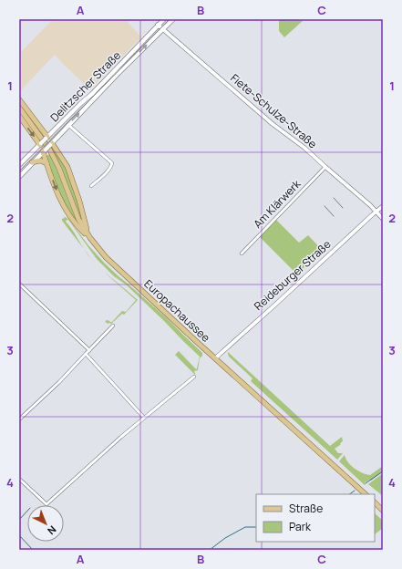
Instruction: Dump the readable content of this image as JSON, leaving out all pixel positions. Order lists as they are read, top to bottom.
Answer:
{
  "streets": {
    "main road": ["Delitzscher Straße", "Europachaussee"],
    "street": ["Fiete-Schulze-Straße", "Am Klärwerk", "Reideburger Straße"]
  },
  "crossings": [
    ["Delitzscher Straße", "Fiete-Schulze-Straße"],
    ["Fiete-Schulze-Straße", "Am Klärwerk"],
    ["Fiete-Schulze-Straße", "Reideburger Straße"],
    ["Reideburger Straße", "Europachaussee"]
  ],
  "legend": ["Straße", "Park"],
  "north": "bottom right",
  "grid": {
    "columns": ["A", "B", "C"],
    "rows": [
      "1",
      "2",
      "3",
      "4"
    ]
  }
}
